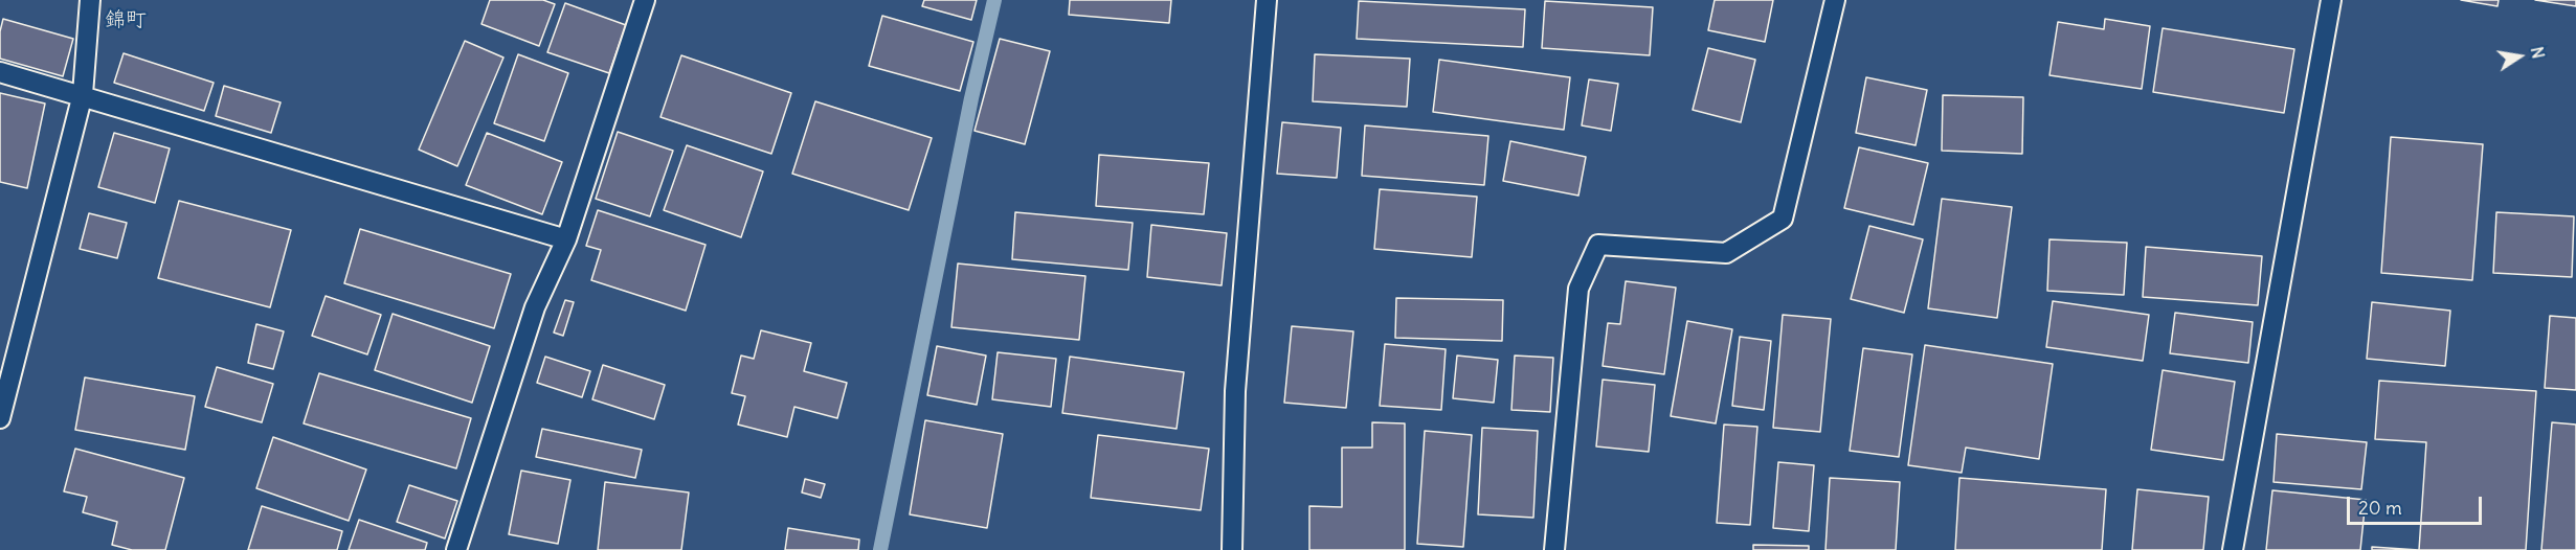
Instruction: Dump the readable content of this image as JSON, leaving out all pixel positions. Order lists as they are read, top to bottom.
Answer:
{
  "districts": ["錦町"],
  "scale_bar": "20 m",
  "north": "right"
}
